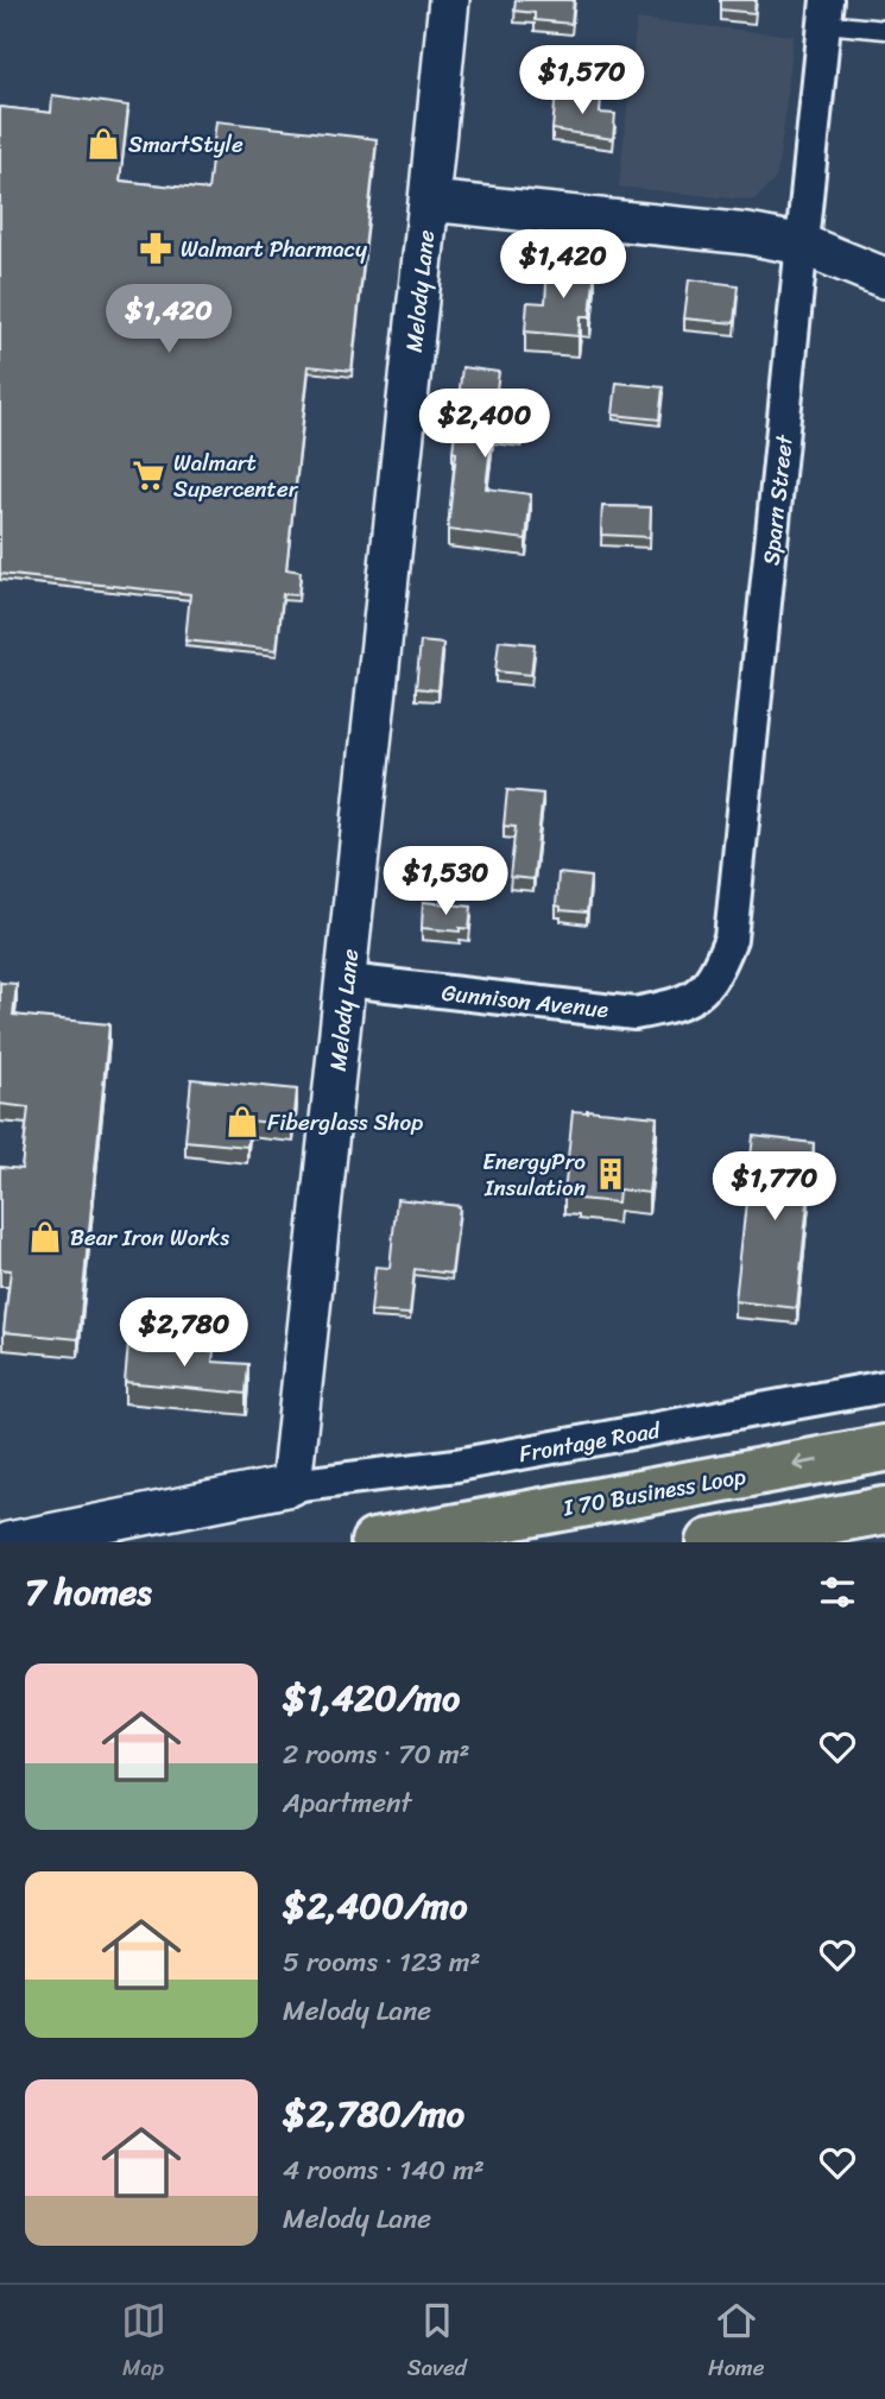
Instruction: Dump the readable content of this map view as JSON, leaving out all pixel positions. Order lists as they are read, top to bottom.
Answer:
{
  "streets": {
    "main road": ["I 70 Business Loop"],
    "street": [
      "Melody Lane",
      "Sparn Street",
      "Gunnison Avenue",
      "Frontage Road"
    ]
  },
  "crossings": [
    ["Melody Lane", "Gunnison Avenue"],
    ["Melody Lane", "Frontage Road"],
    ["Sparn Street", "Gunnison Avenue"]
  ],
  "places": {
    "shop": ["SmartStyle", "Fiberglass Shop", "Bear Iron Works"],
    "pharmacy": ["Walmart Pharmacy"],
    "supermarket": ["Walmart Supercenter"],
    "building": ["EnergyPro Insulation"]
  },
  "page": {
    "price": [
      "$1,570",
      "$1,420",
      "$1,420",
      "$2,400",
      "$1,530",
      "$1,770",
      "$2,780"
    ],
    "heading": "7 homes",
    "list": [
      {
        "name": "$1,420/mo",
        "note": "2 rooms · 70 m² · Apartment"
      },
      {
        "name": "$2,400/mo",
        "note": "5 rooms · 123 m² · Melody Lane"
      },
      {
        "name": "$2,780/mo",
        "note": "4 rooms · 140 m² · Melody Lane"
      }
    ],
    "tabs": ["Map", "Saved", "Home"]
  }
}
